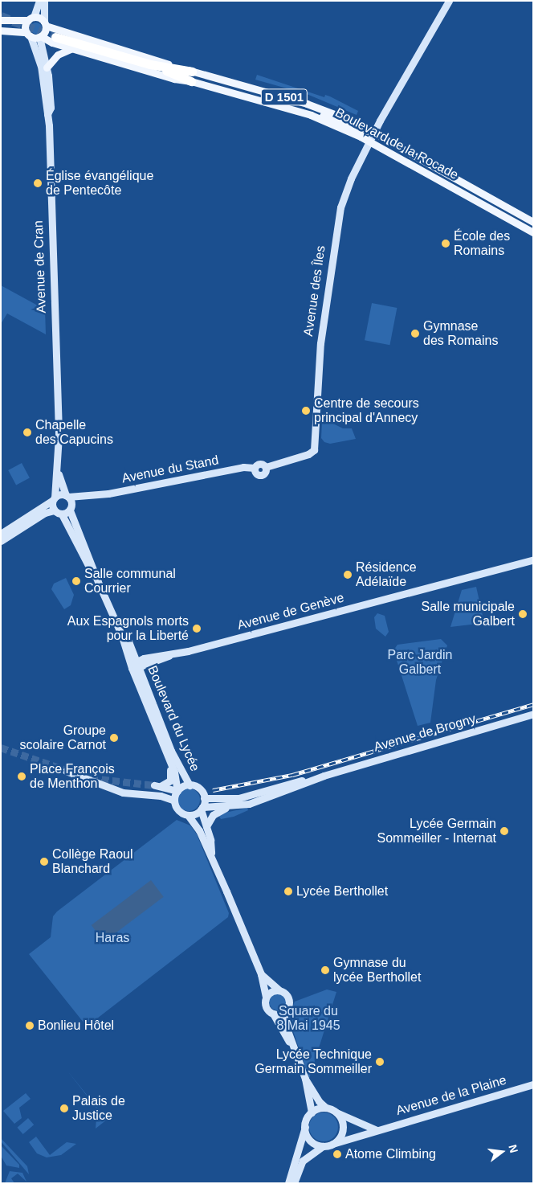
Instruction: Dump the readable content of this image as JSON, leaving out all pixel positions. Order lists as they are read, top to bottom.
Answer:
{
  "streets": {
    "highway": ["D 1501", "Boulevard de la Rocade"],
    "main road": [
      "Avenue de Cran",
      "Avenue des Îles",
      "Avenue du Stand",
      "Avenue de Genève",
      "Boulevard du Lycée",
      "Avenue de Brogny",
      "Avenue de la Plaine"
    ]
  },
  "crossings": [
    ["Boulevard de la Rocade", "Avenue des Îles"],
    ["Avenue de Cran", "Avenue du Stand"],
    ["Avenue des Îles", "Avenue du Stand"],
    ["Avenue de Genève", "Boulevard du Lycée"],
    ["Boulevard du Lycée", "Avenue de Brogny"]
  ],
  "parks": ["Parc Jardin Galbert", "Haras", "Square du 8 Mai 1945"],
  "places": [
    "Église évangélique de Pentecôte",
    "École des Romains",
    "Gymnase des Romains",
    "Centre de secours principal d'Annecy",
    "Chapelle des Capucins",
    "Résidence Adélaïde",
    "Salle communal Courrier",
    "Salle municipale Galbert",
    "Aux Espagnols morts pour la Liberté",
    "Groupe scolaire Carnot",
    "Place François de Menthon",
    "Lycée Germain Sommeiller - Internat",
    "Collège Raoul Blanchard",
    "Lycée Berthollet",
    "Gymnase du lycée Berthollet",
    "Bonlieu Hôtel",
    "Lycée Technique Germain Sommeiller",
    "Palais de Justice",
    "Atome Climbing"
  ],
  "north": "right"
}
